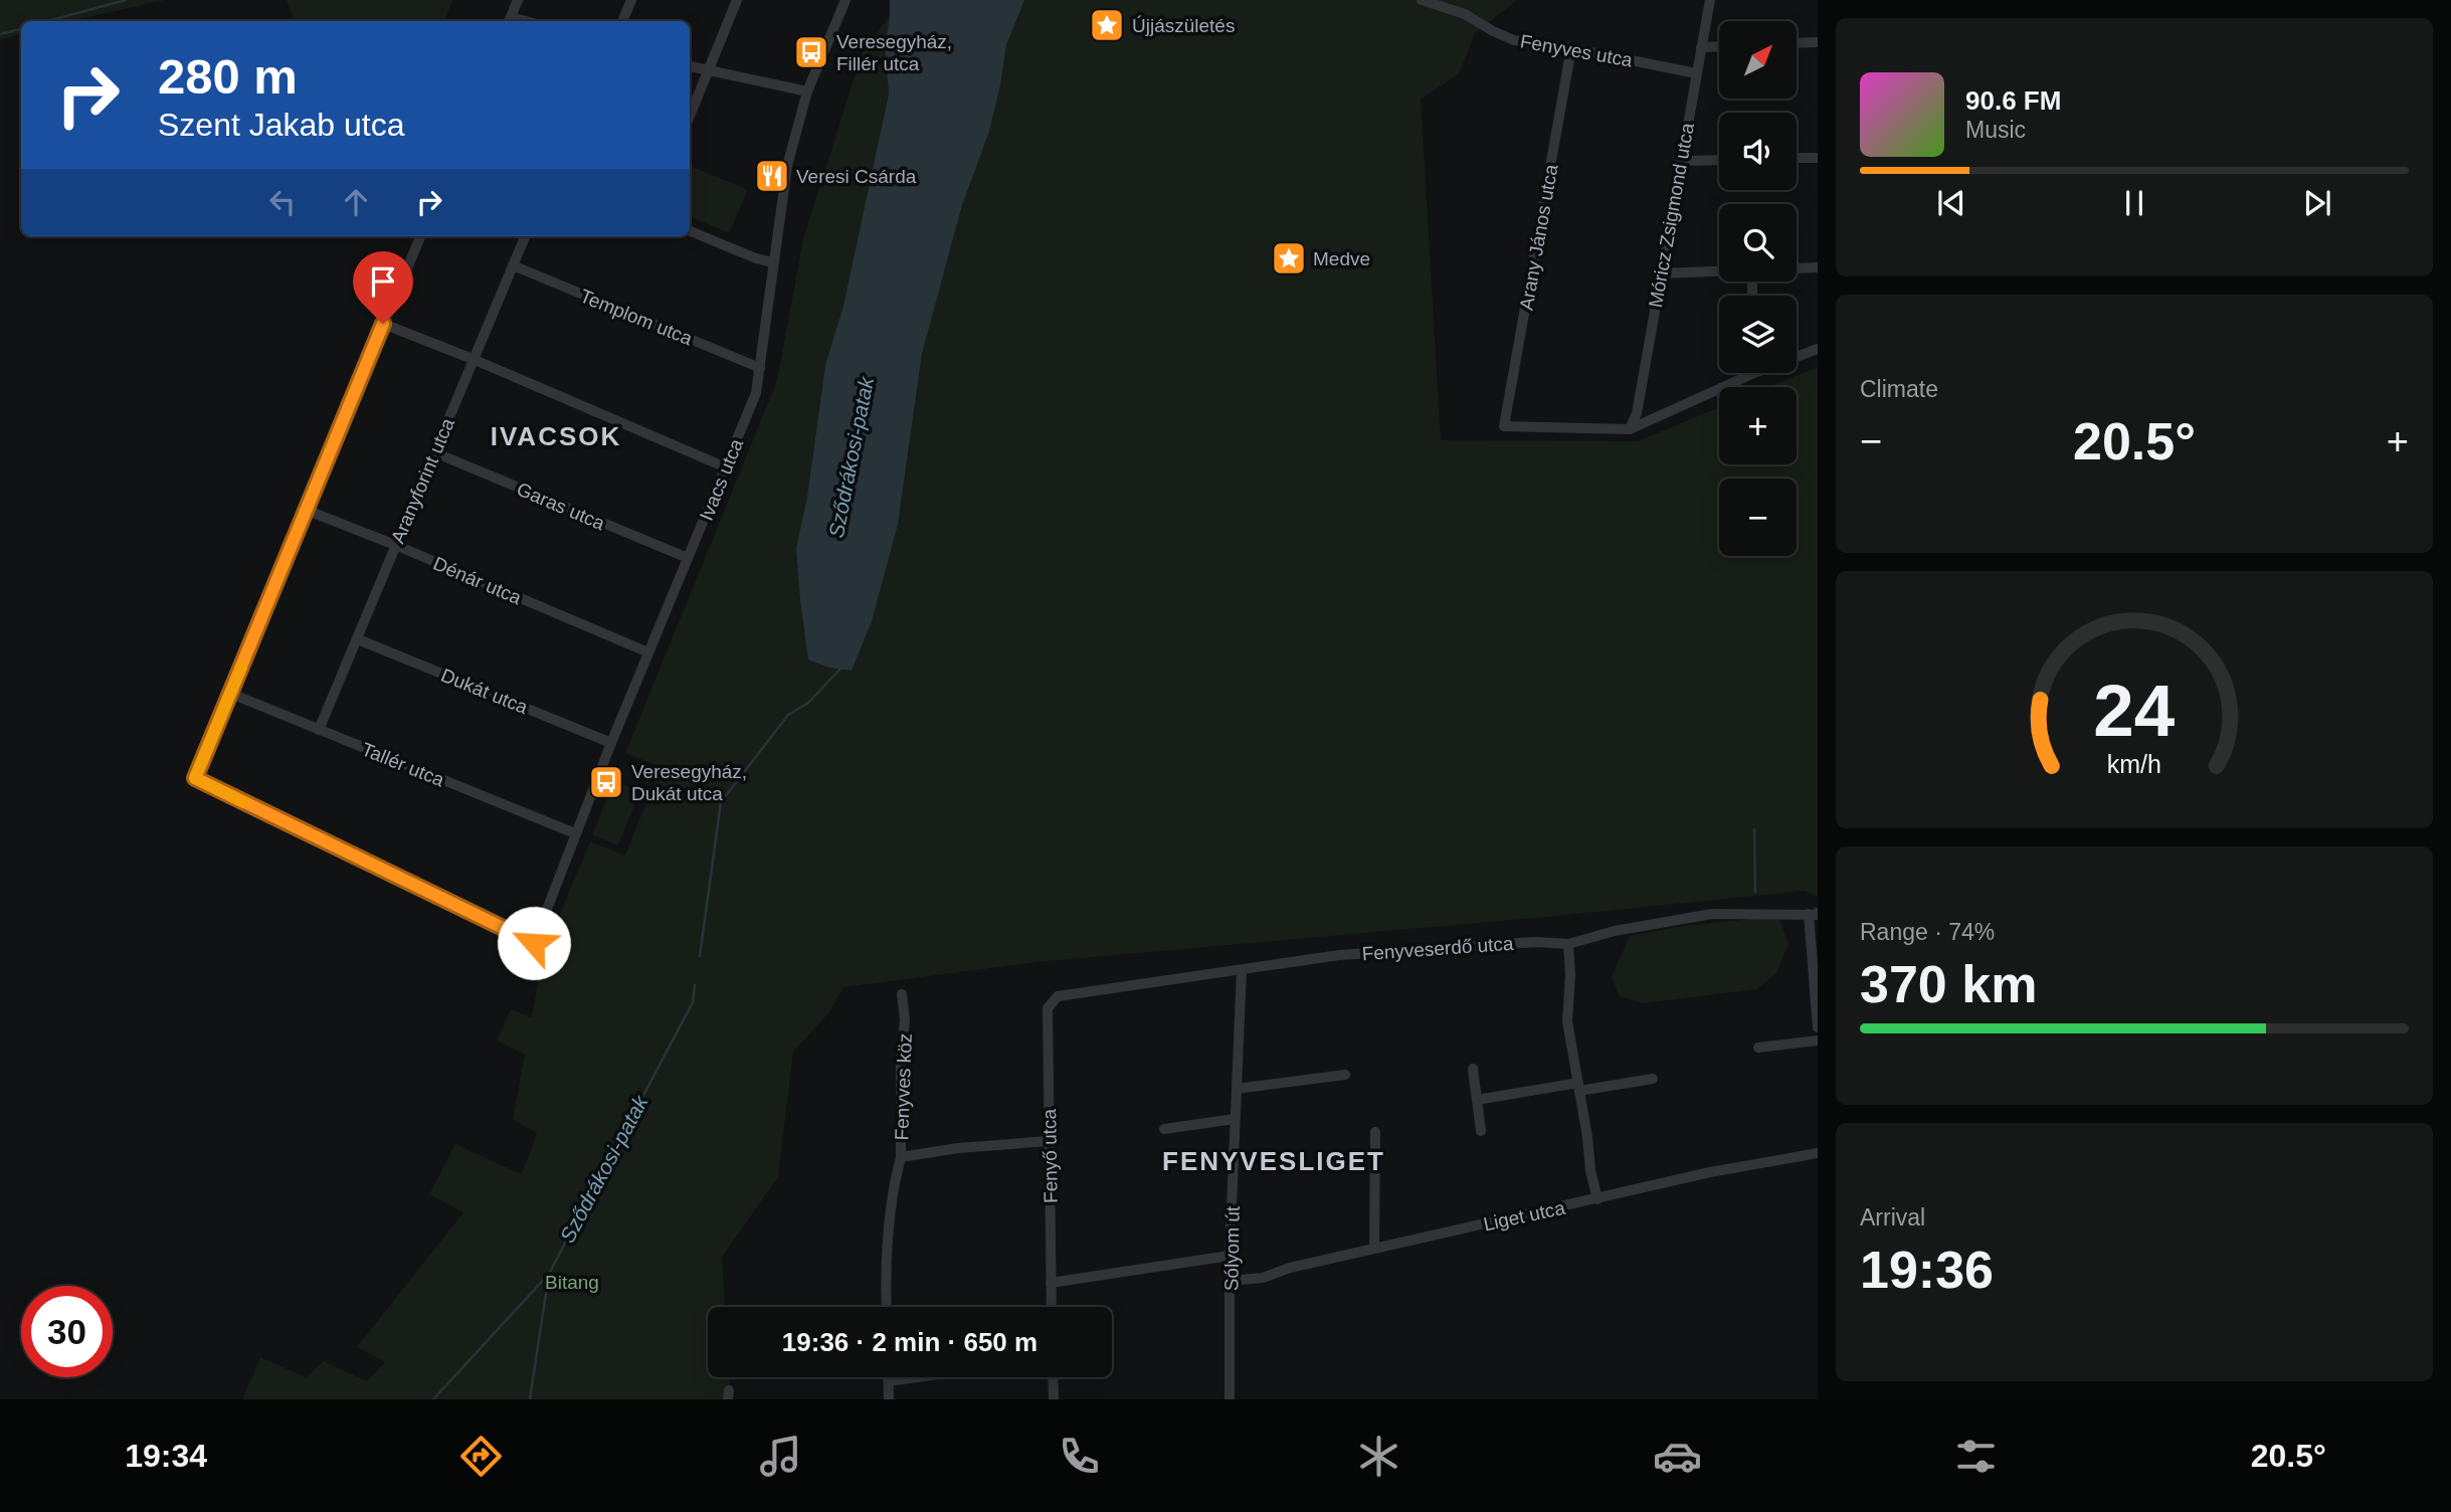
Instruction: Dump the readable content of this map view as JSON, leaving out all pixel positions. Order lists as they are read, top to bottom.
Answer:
{
  "streets": {
    "street": [
      "Fenyves utca",
      "Móricz Zsigmond utca",
      "Arany János utca",
      "Templom utca",
      "Ivacs utca",
      "Aranyforint utca",
      "Garas utca",
      "Dénár utca",
      "Dukát utca",
      "Tallér utca",
      "Fenyveserdő utca",
      "Fenyves köz",
      "Fenyő utca",
      "Liget utca",
      "Sólyom út"
    ]
  },
  "crossings": [
    ["Fenyves utca", "Móricz Zsigmond utca"],
    ["Fenyves utca", "Arany János utca"],
    ["Móricz Zsigmond utca", "Arany János utca"],
    ["Templom utca", "Ivacs utca"],
    ["Templom utca", "Aranyforint utca"],
    ["Ivacs utca", "Garas utca"],
    ["Ivacs utca", "Dénár utca"],
    ["Ivacs utca", "Dukát utca"],
    ["Ivacs utca", "Tallér utca"],
    ["Aranyforint utca", "Garas utca"],
    ["Aranyforint utca", "Dénár utca"],
    ["Aranyforint utca", "Dukát utca"],
    ["Aranyforint utca", "Tallér utca"],
    ["Fenyveserdő utca", "Fenyő utca"],
    ["Fenyveserdő utca", "Sólyom út"],
    ["Fenyves köz", "Fenyő utca"],
    ["Liget utca", "Sólyom út"]
  ],
  "districts": ["IVACSOK", "FENYVESLIGET"],
  "water": ["Sződrákosi-patak"],
  "parks": ["Bitang"],
  "places": {
    "place": ["Újjászületés", "Medve"],
    "bus stop": ["Veresegyház, Fillér utca", "Veresegyház, Dukát utca"],
    "restaurant": ["Veresi Csárda"]
  },
  "north": "top right",
  "page": {
    "map_buttons": ["+", "−"],
    "turn": ["280 m", "Szent Jakab utca"],
    "song": ["90.6 FM", "Music"],
    "tile": [
      "Climate",
      ["Range · 74%", "370 km"],
      ["Arrival", "19:36"]
    ],
    "heat": ["−", "20.5°", "+"],
    "limit": "30",
    "trip": "19:36 · 2 min · 650 m",
    "tabs": ["19:34", "20.5°"],
    "gauge": ["24", "km/h"]
  }
}
